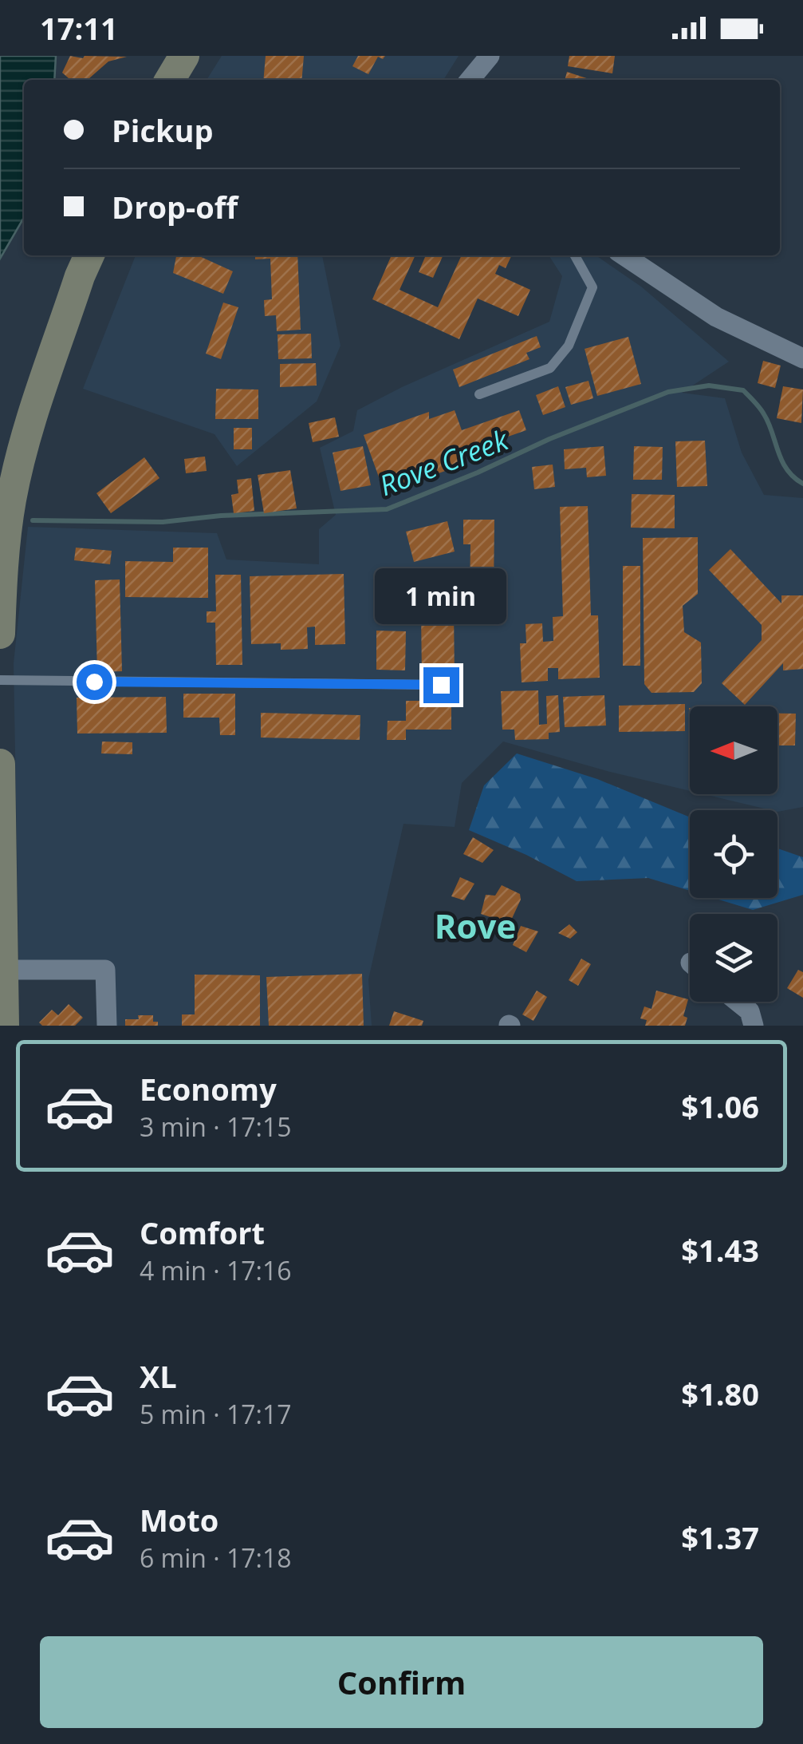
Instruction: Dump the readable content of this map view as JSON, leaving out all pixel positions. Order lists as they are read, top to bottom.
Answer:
{
  "districts": ["Rove"],
  "water": ["Rove Creek"],
  "north": "left",
  "page": {
    "status": "17:11",
    "banner": ["Pickup", "Drop-off"],
    "bubble": "1 min",
    "list": [
      {
        "name": "Economy",
        "note": "3 min · 17:15",
        "value": "$1.06"
      },
      {
        "name": "Comfort",
        "note": "4 min · 17:16",
        "value": "$1.43"
      },
      {
        "name": "XL",
        "note": "5 min · 17:17",
        "value": "$1.80"
      },
      {
        "name": "Moto",
        "note": "6 min · 17:18",
        "value": "$1.37"
      }
    ],
    "buttons": "Confirm"
  }
}
